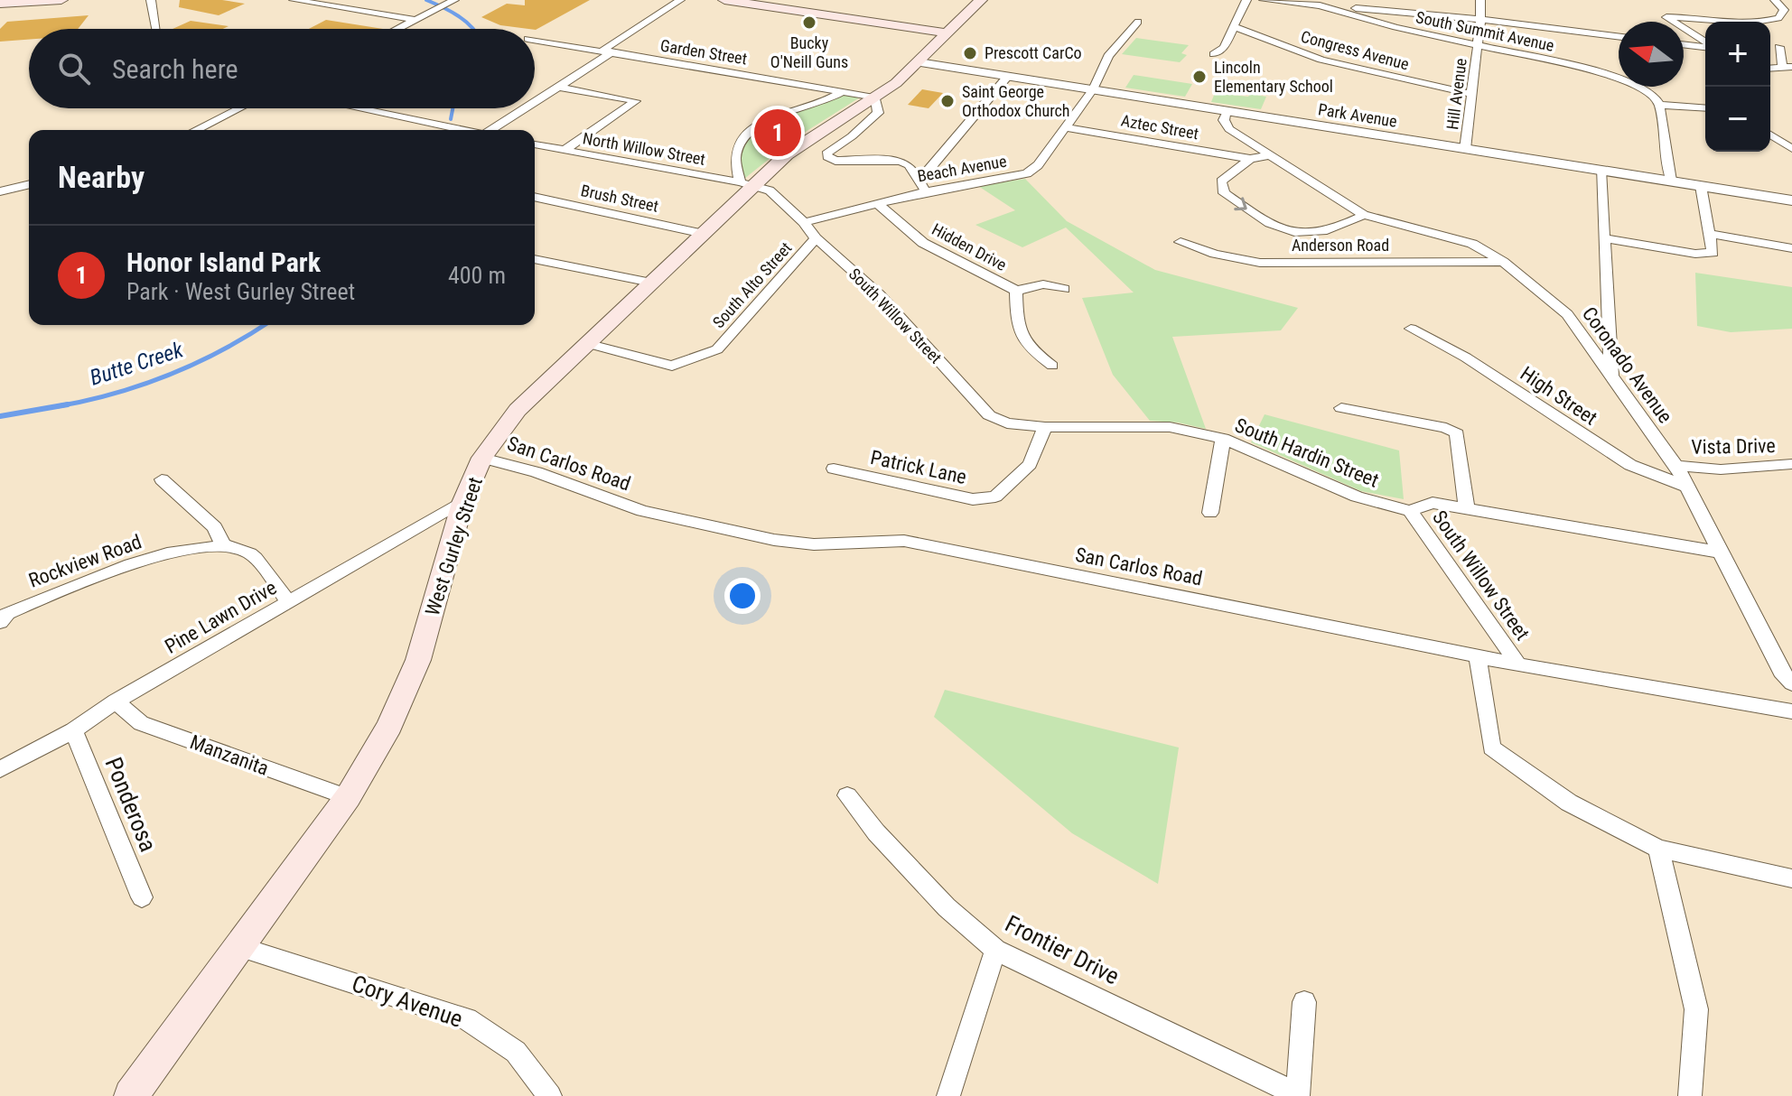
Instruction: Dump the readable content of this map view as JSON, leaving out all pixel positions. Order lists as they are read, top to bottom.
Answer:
{
  "streets": {
    "main road": ["West Gurley Street"],
    "street": [
      "South Summit Avenue",
      "Congress Avenue",
      "Garden Street",
      "Hill Avenue",
      "Park Avenue",
      "Aztec Street",
      "North Willow Street",
      "Beach Avenue",
      "Brush Street",
      "Anderson Road",
      "Hidden Drive",
      "South Alto Street",
      "South Willow Street",
      "Coronado Avenue",
      "High Street",
      "Vista Drive",
      "South Hardin Street",
      "San Carlos Road",
      "Patrick Lane",
      "Rockview Road",
      "Pine Lawn Drive",
      "Manzanita",
      "Ponderosa",
      "Frontier Drive",
      "Cory Avenue"
    ]
  },
  "crossings": [
    ["South Summit Avenue", "Hill Avenue"],
    ["Congress Avenue", "Hill Avenue"],
    ["Garden Street", "West Gurley Street"],
    ["Hill Avenue", "Park Avenue"],
    ["Park Avenue", "Beach Avenue"],
    ["Park Avenue", "Coronado Avenue"],
    ["Park Avenue", "West Gurley Street"],
    ["Aztec Street", "Beach Avenue"],
    ["North Willow Street", "South Willow Street"],
    ["North Willow Street", "West Gurley Street"],
    ["Beach Avenue", "Hidden Drive"],
    ["Beach Avenue", "South Willow Street"],
    ["Brush Street", "West Gurley Street"],
    ["Anderson Road", "Coronado Avenue"],
    ["South Alto Street", "South Willow Street"],
    ["South Alto Street", "West Gurley Street"],
    ["South Willow Street", "South Hardin Street"],
    ["South Willow Street", "San Carlos Road"],
    ["South Willow Street", "Patrick Lane"],
    ["South Willow Street", "West Gurley Street"],
    ["Coronado Avenue", "High Street"],
    ["Coronado Avenue", "Vista Drive"],
    ["Coronado Avenue", "South Hardin Street"],
    ["South Hardin Street", "Patrick Lane"],
    ["San Carlos Road", "West Gurley Street"],
    ["West Gurley Street", "Pine Lawn Drive"],
    ["West Gurley Street", "Manzanita"],
    ["West Gurley Street", "Cory Avenue"],
    ["Pine Lawn Drive", "Manzanita"],
    ["Pine Lawn Drive", "Ponderosa"]
  ],
  "water": ["Butte Creek"],
  "places": [
    "Bucky O'Neill Guns",
    "Prescott CarCo",
    "Lincoln Elementary School",
    "Saint George Orthodox Church"
  ],
  "north": "left",
  "page": {
    "map_buttons": ["+", "−"],
    "search": "Search here",
    "pins": "1",
    "heading": "Nearby",
    "list": [
      {
        "mark": "1",
        "name": "Honor Island Park",
        "note": "Park · West Gurley Street",
        "value": "400 m"
      }
    ]
  }
}
